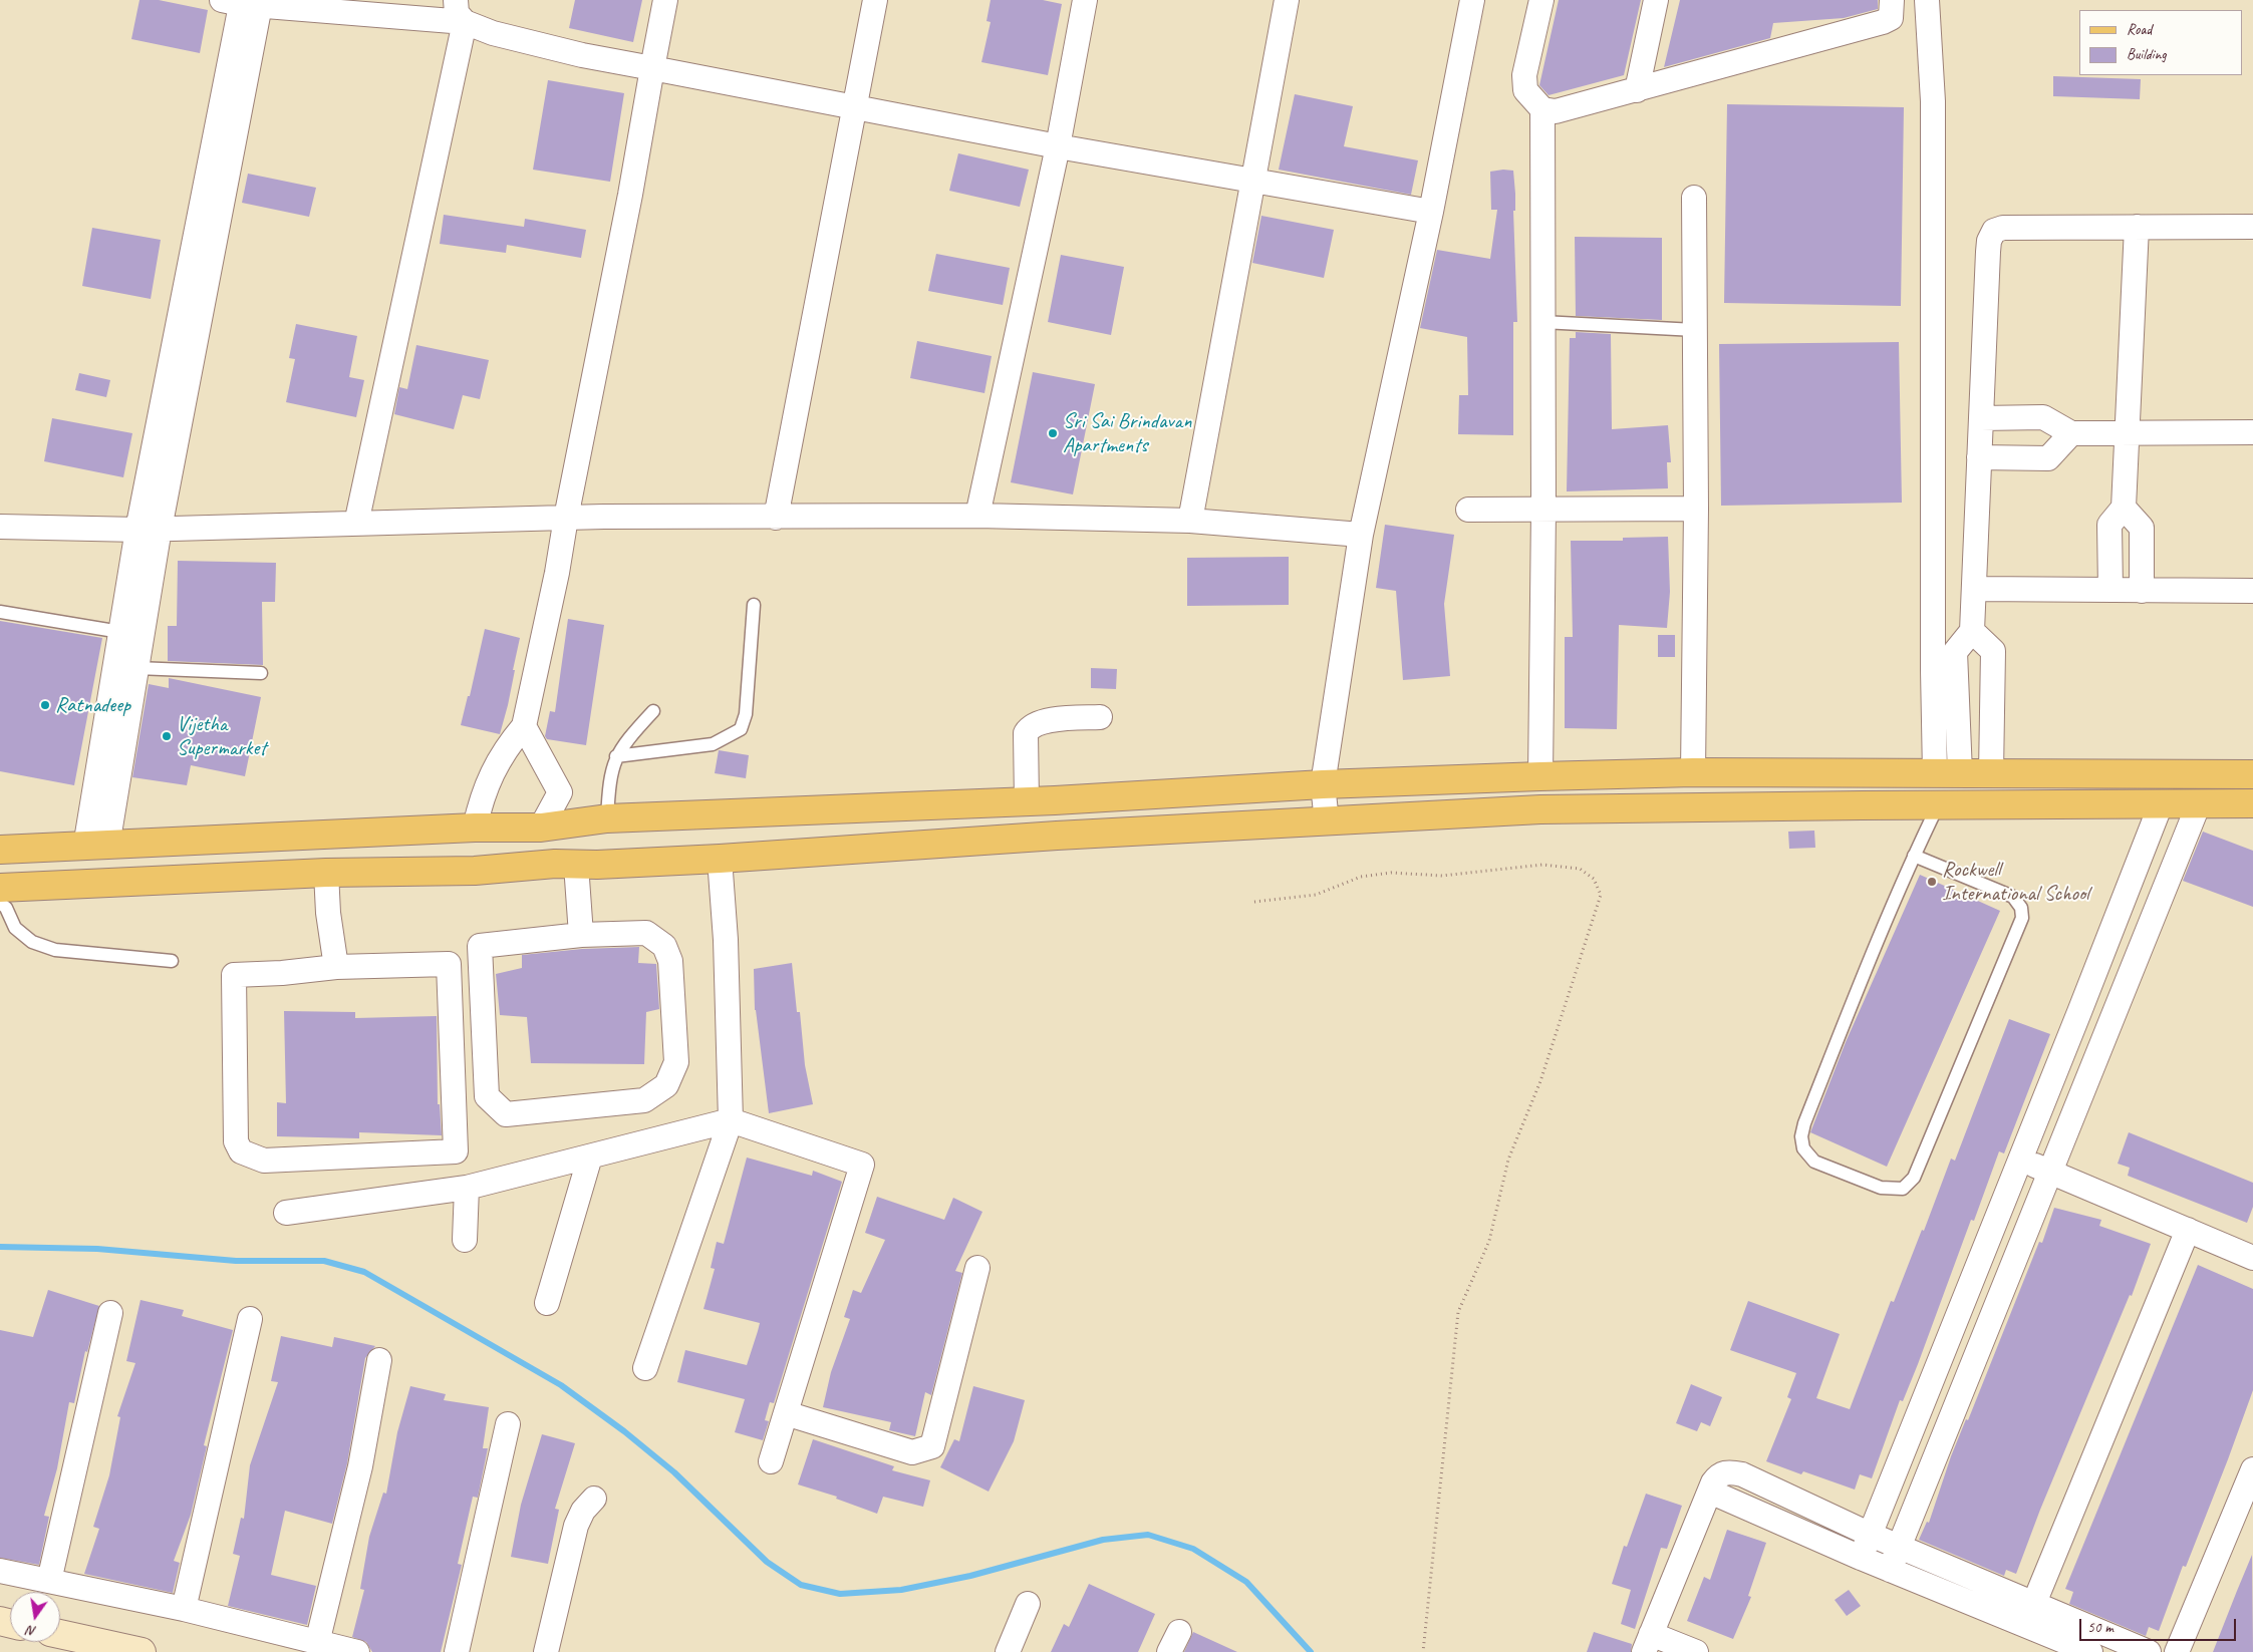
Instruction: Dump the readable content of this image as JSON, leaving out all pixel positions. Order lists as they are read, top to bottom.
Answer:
{
  "places": [
    "Sri Sai Brindavan Apartments",
    "Ratnadeep",
    "Vijetha Supermarket",
    "Rockwell International School"
  ],
  "legend": ["Road", "Building"],
  "scale_bar": "50 m",
  "north": "bottom"
}
